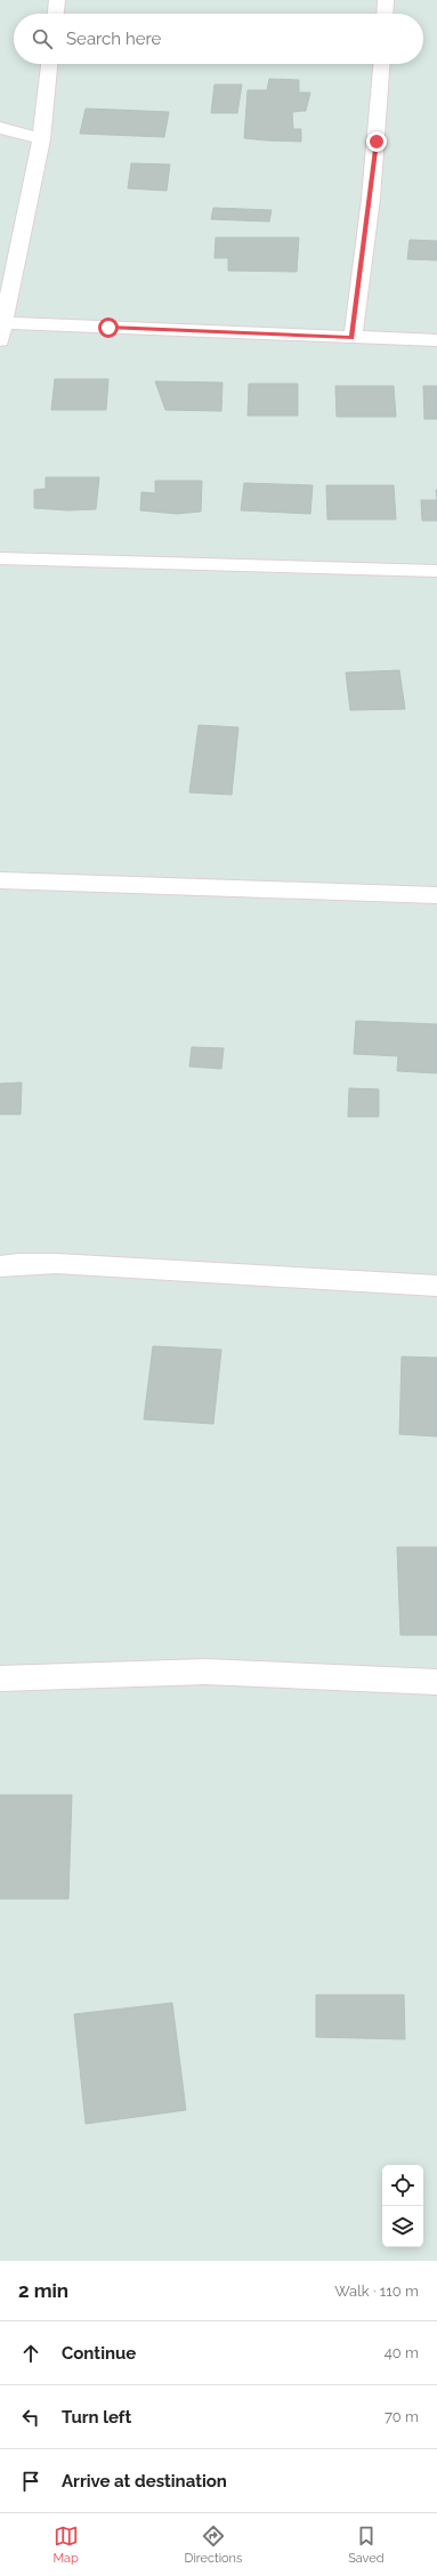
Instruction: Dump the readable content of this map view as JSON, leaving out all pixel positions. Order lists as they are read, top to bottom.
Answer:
{
  "page": {
    "search": "Search here",
    "heading": ["2 min", "Walk · 110 m"],
    "list": [
      ["Continue", "40 m"],
      ["Turn left", "70 m"],
      "Arrive at destination"
    ],
    "nav": ["Map", "Directions", "Saved"]
  }
}
